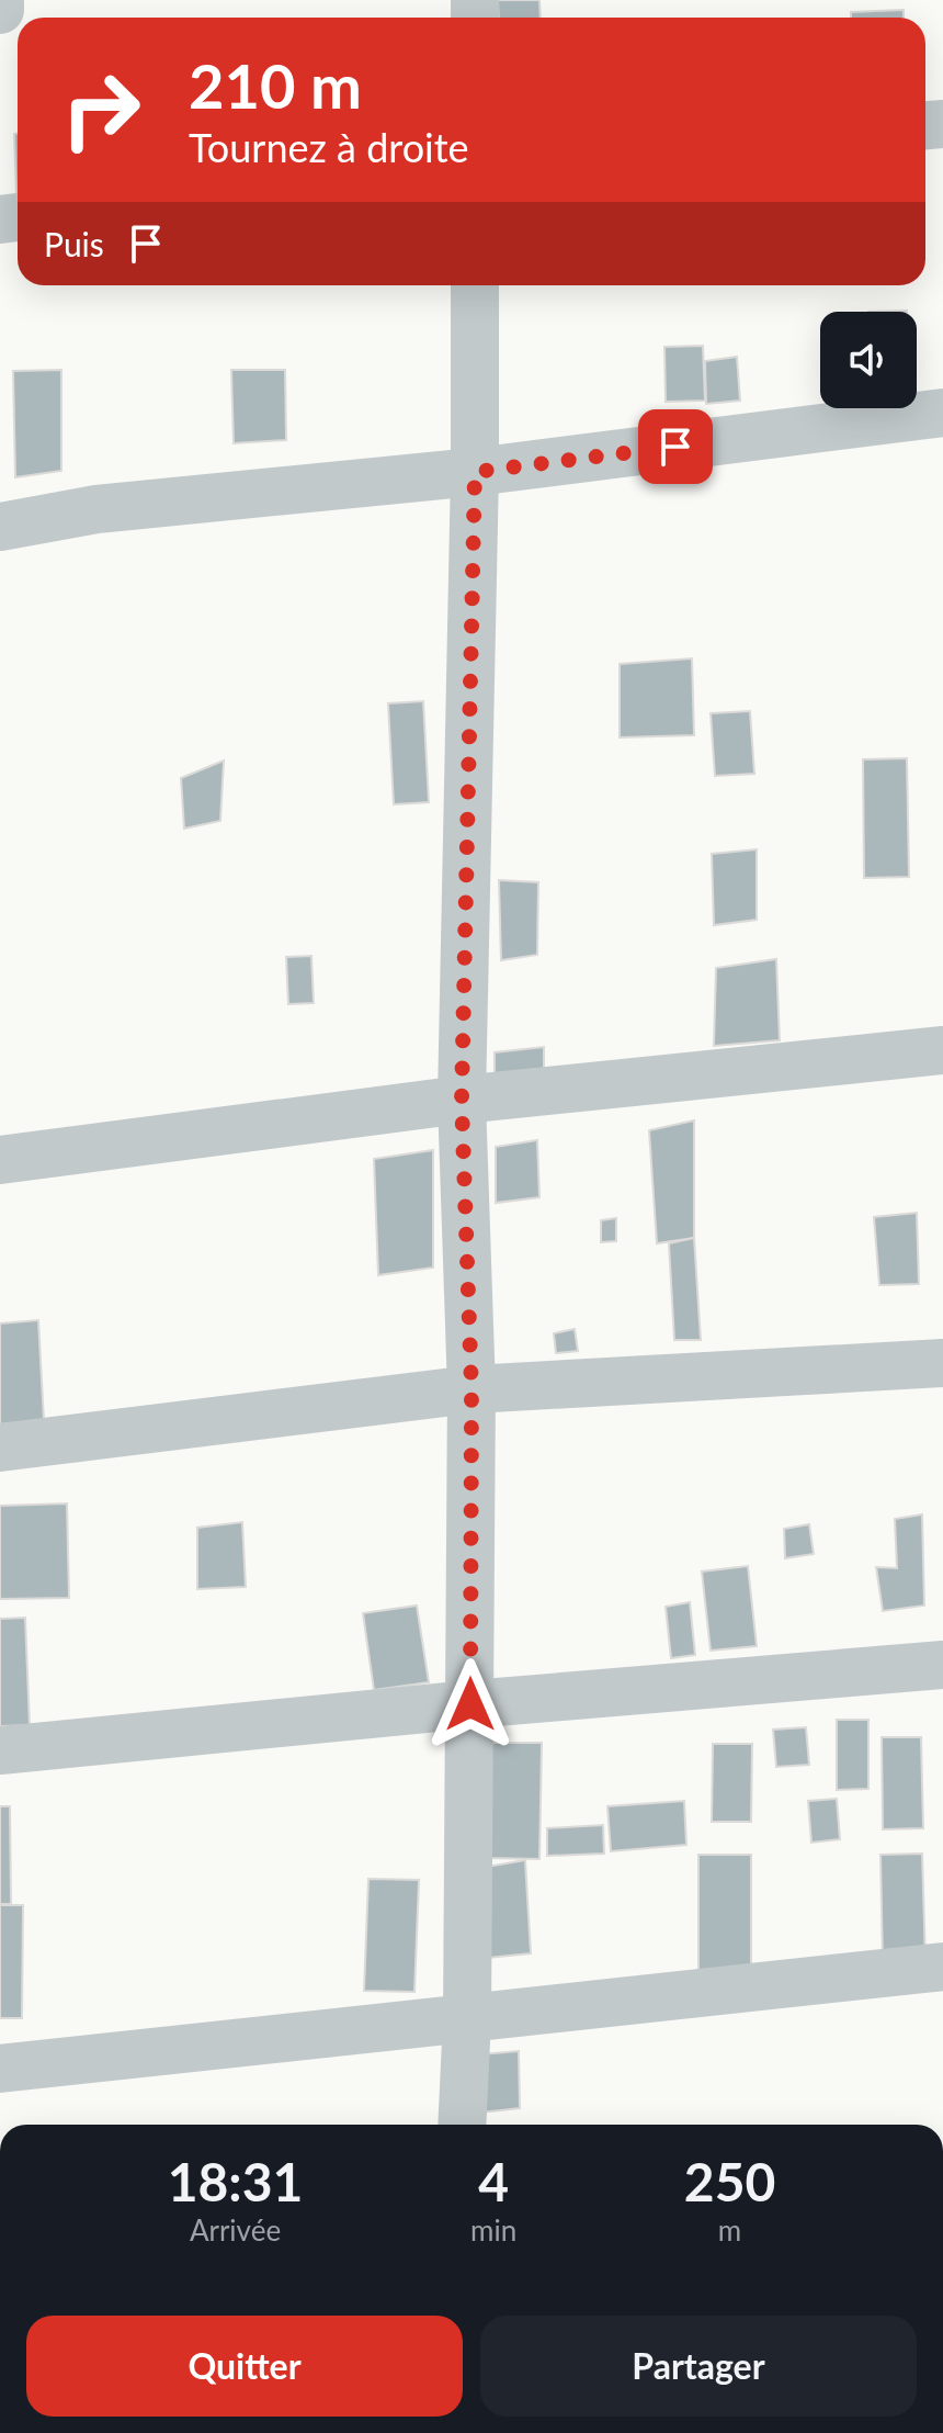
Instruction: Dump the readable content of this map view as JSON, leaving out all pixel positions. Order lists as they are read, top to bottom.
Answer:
{
  "page": {
    "turn": ["210 m", "Tournez à droite"],
    "then": "Puis",
    "eta": [
      "18:31",
      "Arrivée",
      "4",
      "min",
      "250",
      "m"
    ],
    "buttons": ["Quitter", "Partager"]
  }
}
